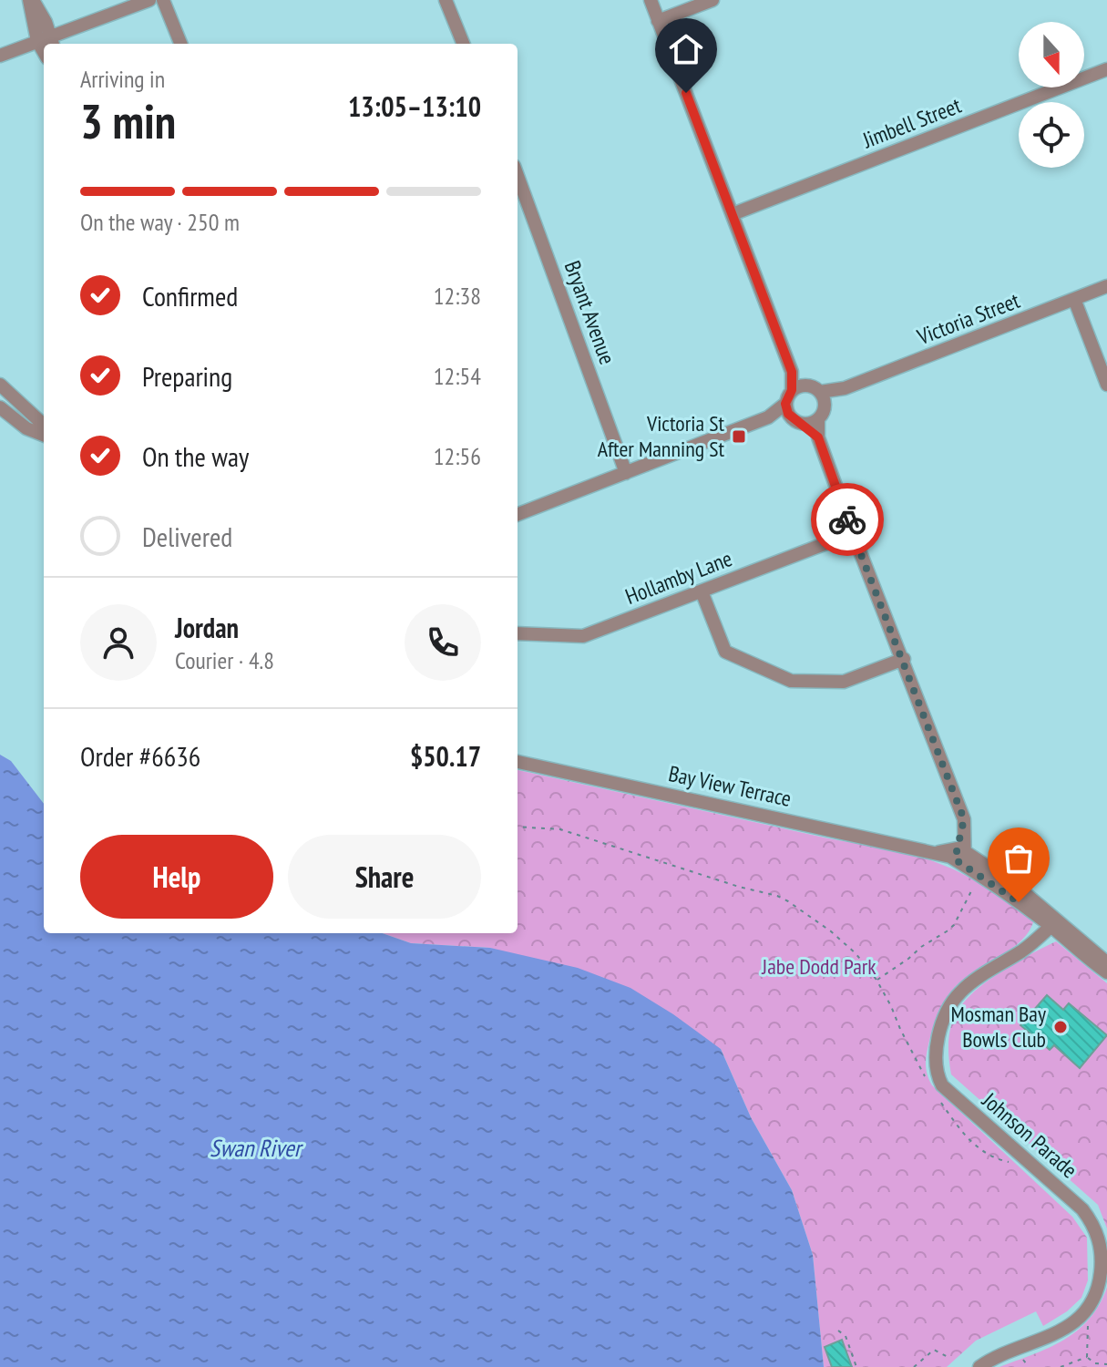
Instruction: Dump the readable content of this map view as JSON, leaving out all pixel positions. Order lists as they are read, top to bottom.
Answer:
{
  "streets": {
    "street": [
      "Jimbell Street",
      "Bryant Avenue",
      "Victoria Street",
      "Hollamby Lane",
      "Bay View Terrace",
      "Johnson Parade"
    ]
  },
  "crossings": [
    ["Bay View Terrace", "Johnson Parade"]
  ],
  "water": ["Swan River"],
  "parks": ["Jabe Dodd Park"],
  "places": {
    "transit": ["Victoria St After Manning St"],
    "other": ["Mosman Bay Bowls Club"]
  },
  "north": "bottom",
  "page": {
    "heading": ["3 min", "Arriving in", "13:05–13:10"],
    "panel": [
      "Jordan",
      "Courier · 4.8",
      "Order #6636",
      "$50.17"
    ],
    "bar": "On the way · 250 m",
    "list": [
      ["Confirmed", "12:38"],
      ["Preparing", "12:54"],
      ["On the way", "12:56"],
      "Delivered"
    ],
    "buttons": ["Help", "Share"]
  }
}
